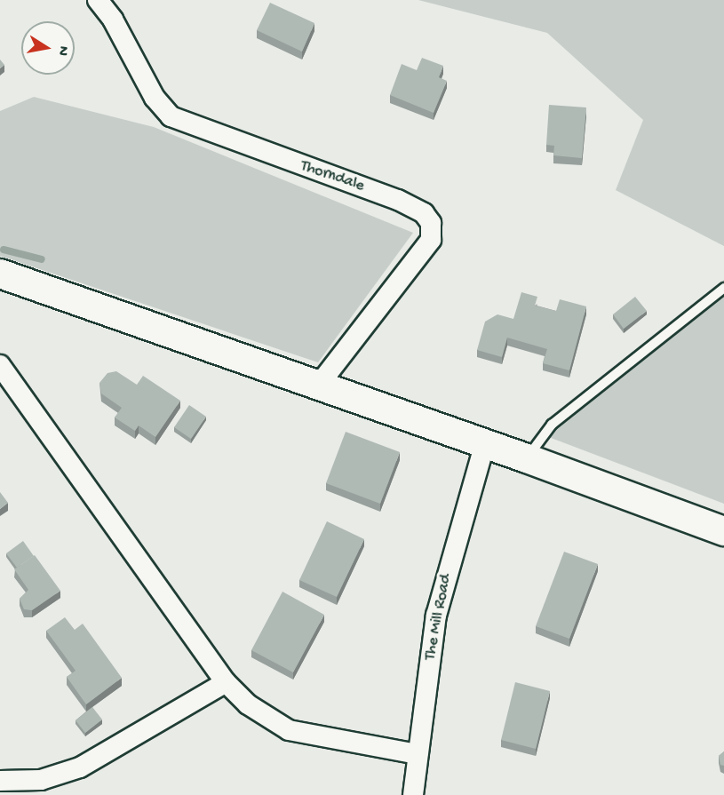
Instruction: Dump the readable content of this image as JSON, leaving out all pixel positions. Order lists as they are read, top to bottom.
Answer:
{
  "streets": {
    "street": ["Thorndale", "The Mill Road"]
  },
  "north": "right"
}
